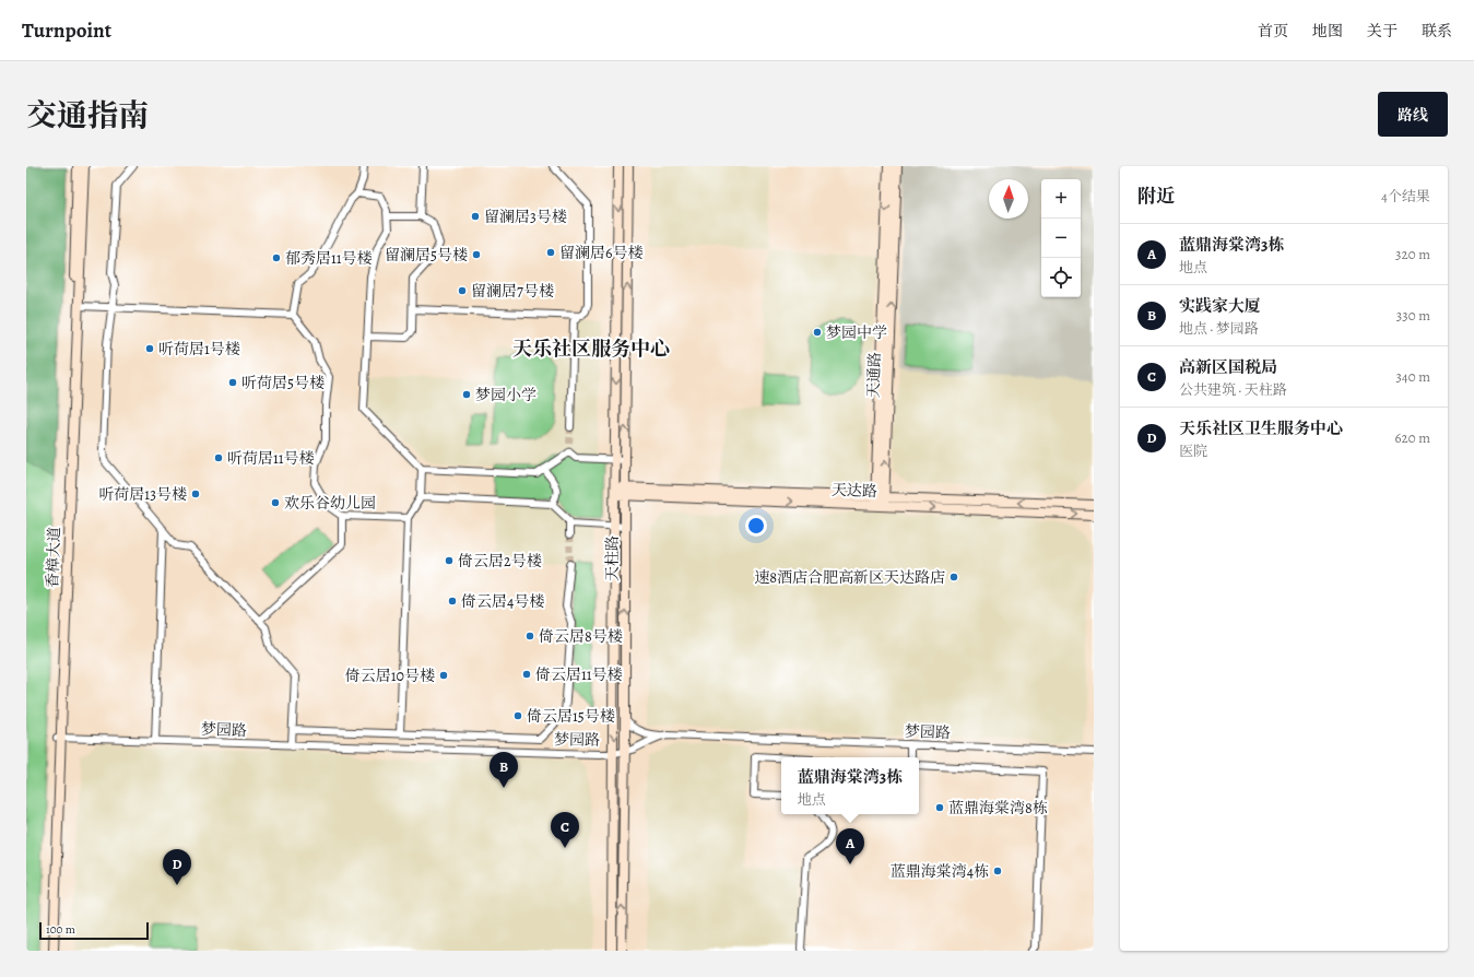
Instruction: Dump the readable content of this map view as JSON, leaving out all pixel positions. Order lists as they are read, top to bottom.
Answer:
{
  "streets": {
    "street": [
      "天通路",
      "天达路",
      "香樟大道",
      "天柱路",
      "梦园路"
    ]
  },
  "crossings": [
    ["天通路", "天达路"],
    ["天达路", "天柱路"],
    ["香樟大道", "梦园路"],
    ["天柱路", "梦园路"]
  ],
  "districts": ["天乐社区服务中心"],
  "places": [
    "留澜居3号楼",
    "留澜居6号楼",
    "留澜居5号楼",
    "郁秀居11号楼",
    "留澜居7号楼",
    "梦园中学",
    "听荷居1号楼",
    "听荷居5号楼",
    "梦园小学",
    "听荷居11号楼",
    "听荷居13号楼",
    "欢乐谷幼儿园",
    "倚云居2号楼",
    "速8酒店合肥高新区天达路店",
    "倚云居4号楼",
    "倚云居8号楼",
    "倚云居11号楼",
    "倚云居10号楼",
    "倚云居15号楼",
    "蓝鼎海棠湾8栋",
    "蓝鼎海棠湾4栋"
  ],
  "scale_bar": "100 m",
  "north": "top",
  "page": {
    "header": "Turnpoint",
    "nav": [
      "首页",
      "地图",
      "关于",
      "联系"
    ],
    "title": "交通指南",
    "buttons": "路线",
    "heading": ["附近", "4个结果"],
    "map_buttons": ["+", "−"],
    "list": [
      {
        "mark": "A",
        "name": "蓝鼎海棠湾3栋",
        "note": "地点",
        "value": "320 m"
      },
      {
        "mark": "B",
        "name": "实践家大厦",
        "note": "地点 · 梦园路",
        "value": "330 m"
      },
      {
        "mark": "C",
        "name": "高新区国税局",
        "note": "公共建筑 · 天柱路",
        "value": "340 m"
      },
      {
        "mark": "D",
        "name": "天乐社区卫生服务中心",
        "note": "医院",
        "value": "620 m"
      }
    ],
    "pins": [
      "B",
      "C",
      "A",
      "D"
    ],
    "popup": ["蓝鼎海棠湾3栋", "地点"],
    "scale": "100 m"
  }
}
